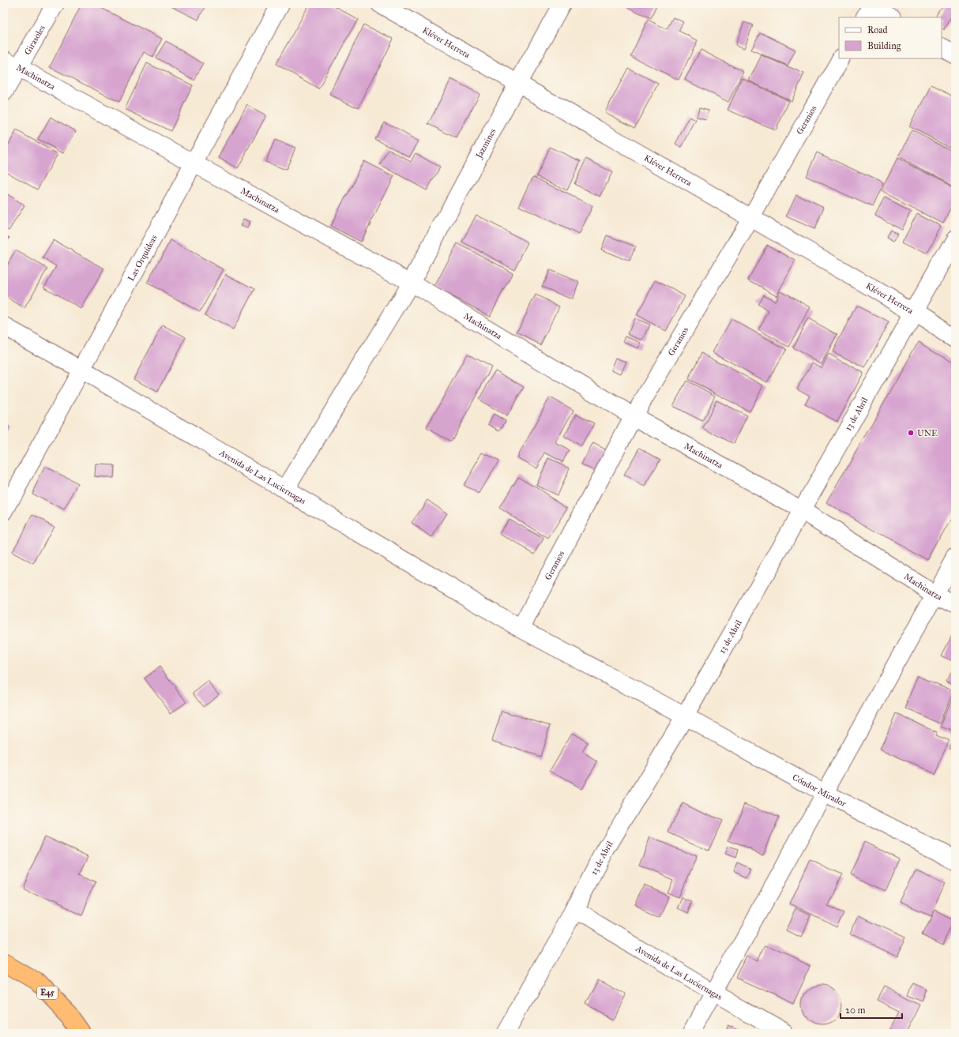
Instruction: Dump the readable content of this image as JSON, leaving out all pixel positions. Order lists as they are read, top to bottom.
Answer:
{
  "streets": {
    "highway": ["E45"],
    "street": [
      "Girasoles",
      "Kléver Herrera",
      "Machinatza",
      "Geranios",
      "Jazmines",
      "Las Orquídeas",
      "13 de Abril",
      "Avenida de Las Luciernagas",
      "Cóndor Mirador"
    ]
  },
  "crossings": [
    ["Girasoles", "Machinatza"],
    ["Kléver Herrera", "Geranios"],
    ["Kléver Herrera", "Jazmines"],
    ["Kléver Herrera", "13 de Abril"],
    ["Machinatza", "Geranios"],
    ["Machinatza", "Jazmines"],
    ["Machinatza", "Las Orquídeas"],
    ["Machinatza", "13 de Abril"],
    ["Geranios", "Avenida de Las Luciernagas"],
    ["Jazmines", "Avenida de Las Luciernagas"],
    ["Las Orquídeas", "Avenida de Las Luciernagas"],
    ["13 de Abril", "Avenida de Las Luciernagas"],
    ["13 de Abril", "Cóndor Mirador"],
    ["Avenida de Las Luciernagas", "Cóndor Mirador"]
  ],
  "places": ["UNE"],
  "legend": ["Road", "Building"],
  "scale_bar": "20 m"
}
